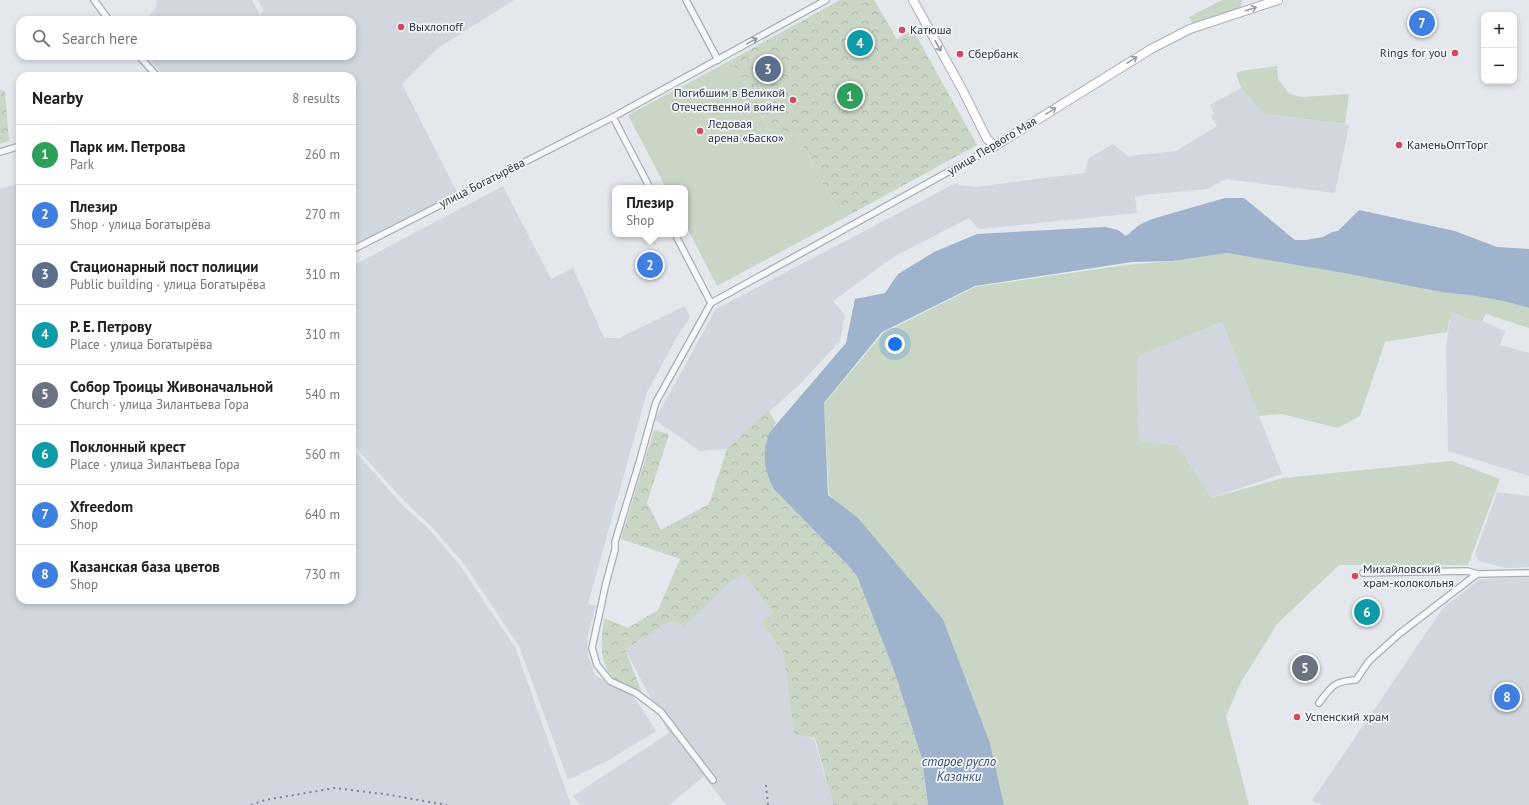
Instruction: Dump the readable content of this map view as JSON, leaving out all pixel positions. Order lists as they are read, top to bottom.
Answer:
{
  "streets": {
    "street": ["улица Первого Мая", "улица Богатырёва"]
  },
  "one_way": ["улица Первого Мая"],
  "water": ["старое русло Казанки"],
  "places": [
    "Выхлопoff",
    "Катюша",
    "Rings for you",
    "Сбербанк",
    "Погибшим в Великой Отечественной войне",
    "Ледовая арена «Баско»",
    "КаменьОптТорг",
    "Михайловский храм-колокольня",
    "Успенский храм"
  ],
  "page": {
    "pins": [
      "7",
      "4",
      "3",
      "1",
      "2",
      "6",
      "5",
      "8"
    ],
    "map_buttons": ["+", "−"],
    "search": "Search here",
    "heading": ["Nearby", "8 results"],
    "list": [
      {
        "mark": "1",
        "name": "Парк им. Петрова",
        "note": "Park",
        "value": "260 m"
      },
      {
        "mark": "2",
        "name": "Плезир",
        "note": "Shop · улица Богатырёва",
        "value": "270 m"
      },
      {
        "mark": "3",
        "name": "Стационарный пост полиции",
        "note": "Public building · улица Богатырёва",
        "value": "310 m"
      },
      {
        "mark": "4",
        "name": "Р. Е. Петрову",
        "note": "Place · улица Богатырёва",
        "value": "310 m"
      },
      {
        "mark": "5",
        "name": "Собор Троицы Живоначальной",
        "note": "Church · улица Зилантьева Гора",
        "value": "540 m"
      },
      {
        "mark": "6",
        "name": "Поклонный крест",
        "note": "Place · улица Зилантьева Гора",
        "value": "560 m"
      },
      {
        "mark": "7",
        "name": "Xfreedom",
        "note": "Shop",
        "value": "640 m"
      },
      {
        "mark": "8",
        "name": "Казанская база цветов",
        "note": "Shop",
        "value": "730 m"
      }
    ],
    "popup": ["Плезир", "Shop"]
  }
}
